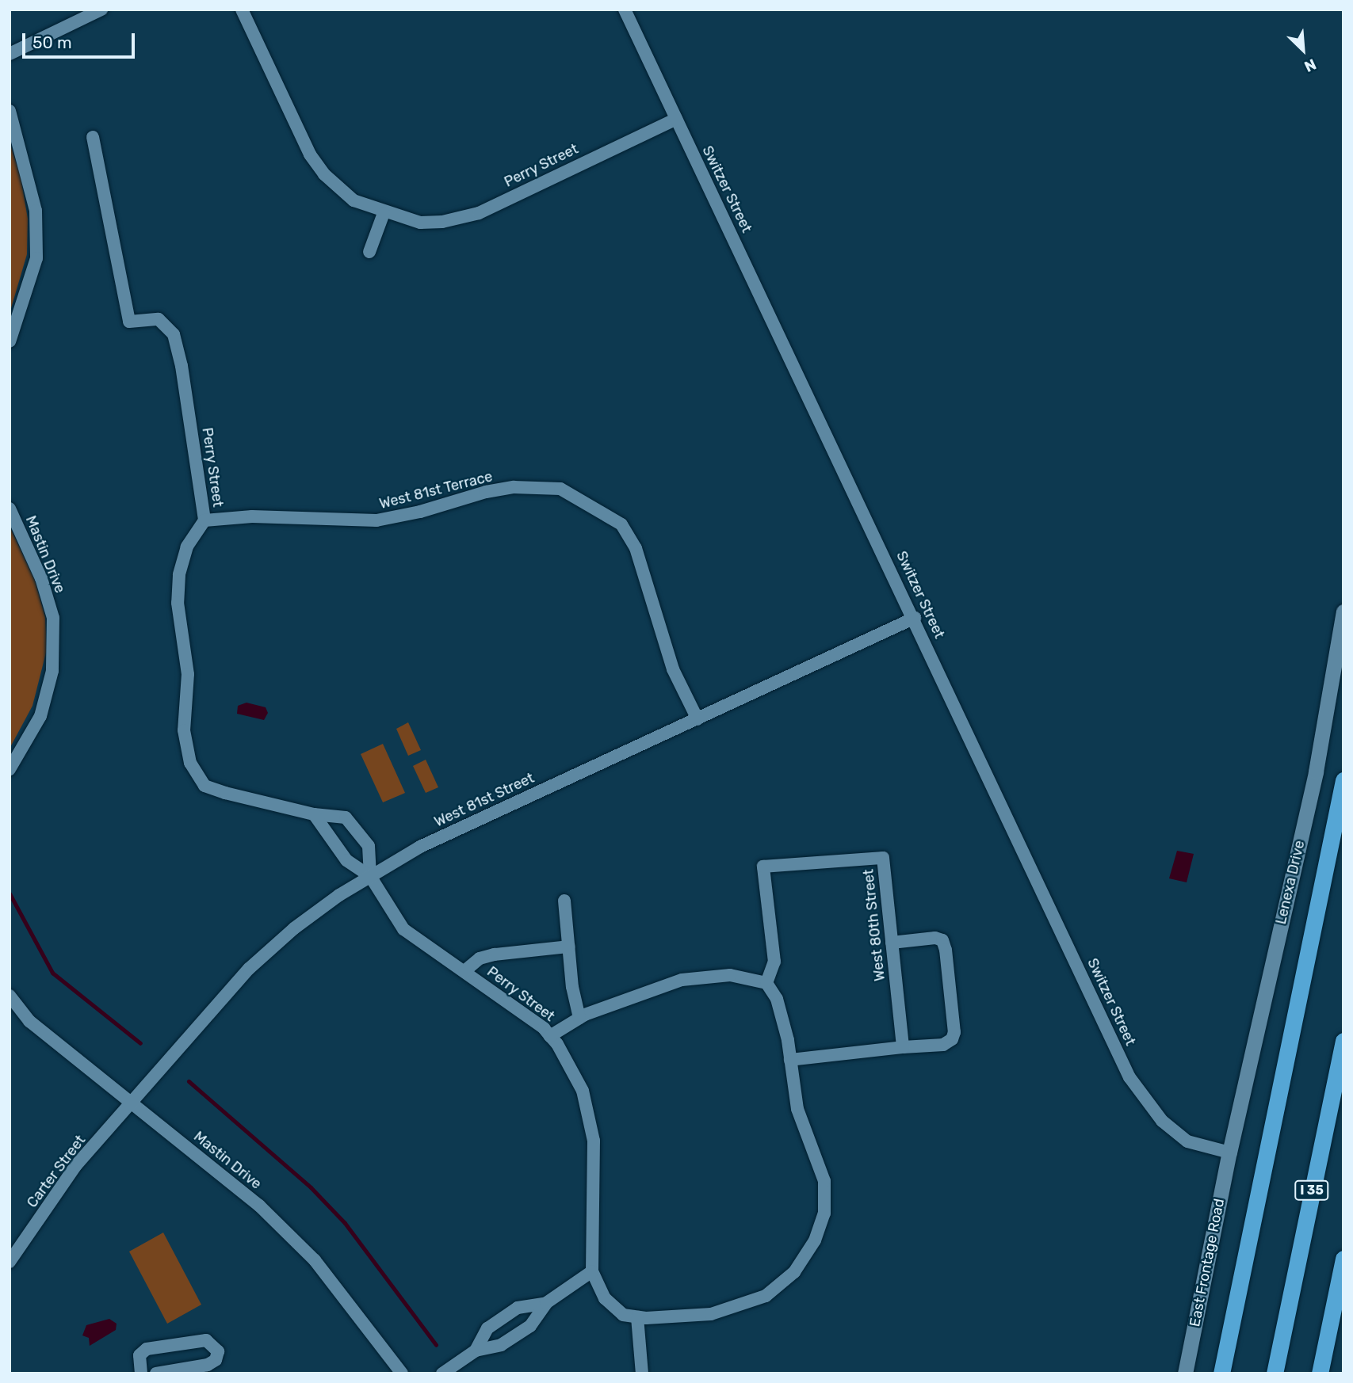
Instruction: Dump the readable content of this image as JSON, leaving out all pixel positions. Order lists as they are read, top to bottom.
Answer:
{
  "streets": {
    "highway": ["I 35"],
    "street": [
      "Perry Street",
      "Switzer Street",
      "West 81st Terrace",
      "Mastin Drive",
      "West 81st Street",
      "Lenexa Drive",
      "West 80th Street",
      "Carter Street",
      "East Frontage Road"
    ]
  },
  "crossings": [
    ["Perry Street", "Switzer Street"],
    ["Perry Street", "West 81st Terrace"],
    ["Perry Street", "West 81st Street"],
    ["Switzer Street", "West 81st Street"],
    ["Switzer Street", "Lenexa Drive"],
    ["Switzer Street", "East Frontage Road"],
    ["West 81st Terrace", "West 81st Street"],
    ["Mastin Drive", "West 81st Street"],
    ["Mastin Drive", "Carter Street"],
    ["West 81st Street", "Carter Street"],
    ["Lenexa Drive", "East Frontage Road"]
  ],
  "scale_bar": "50 m",
  "north": "bottom right"
}
